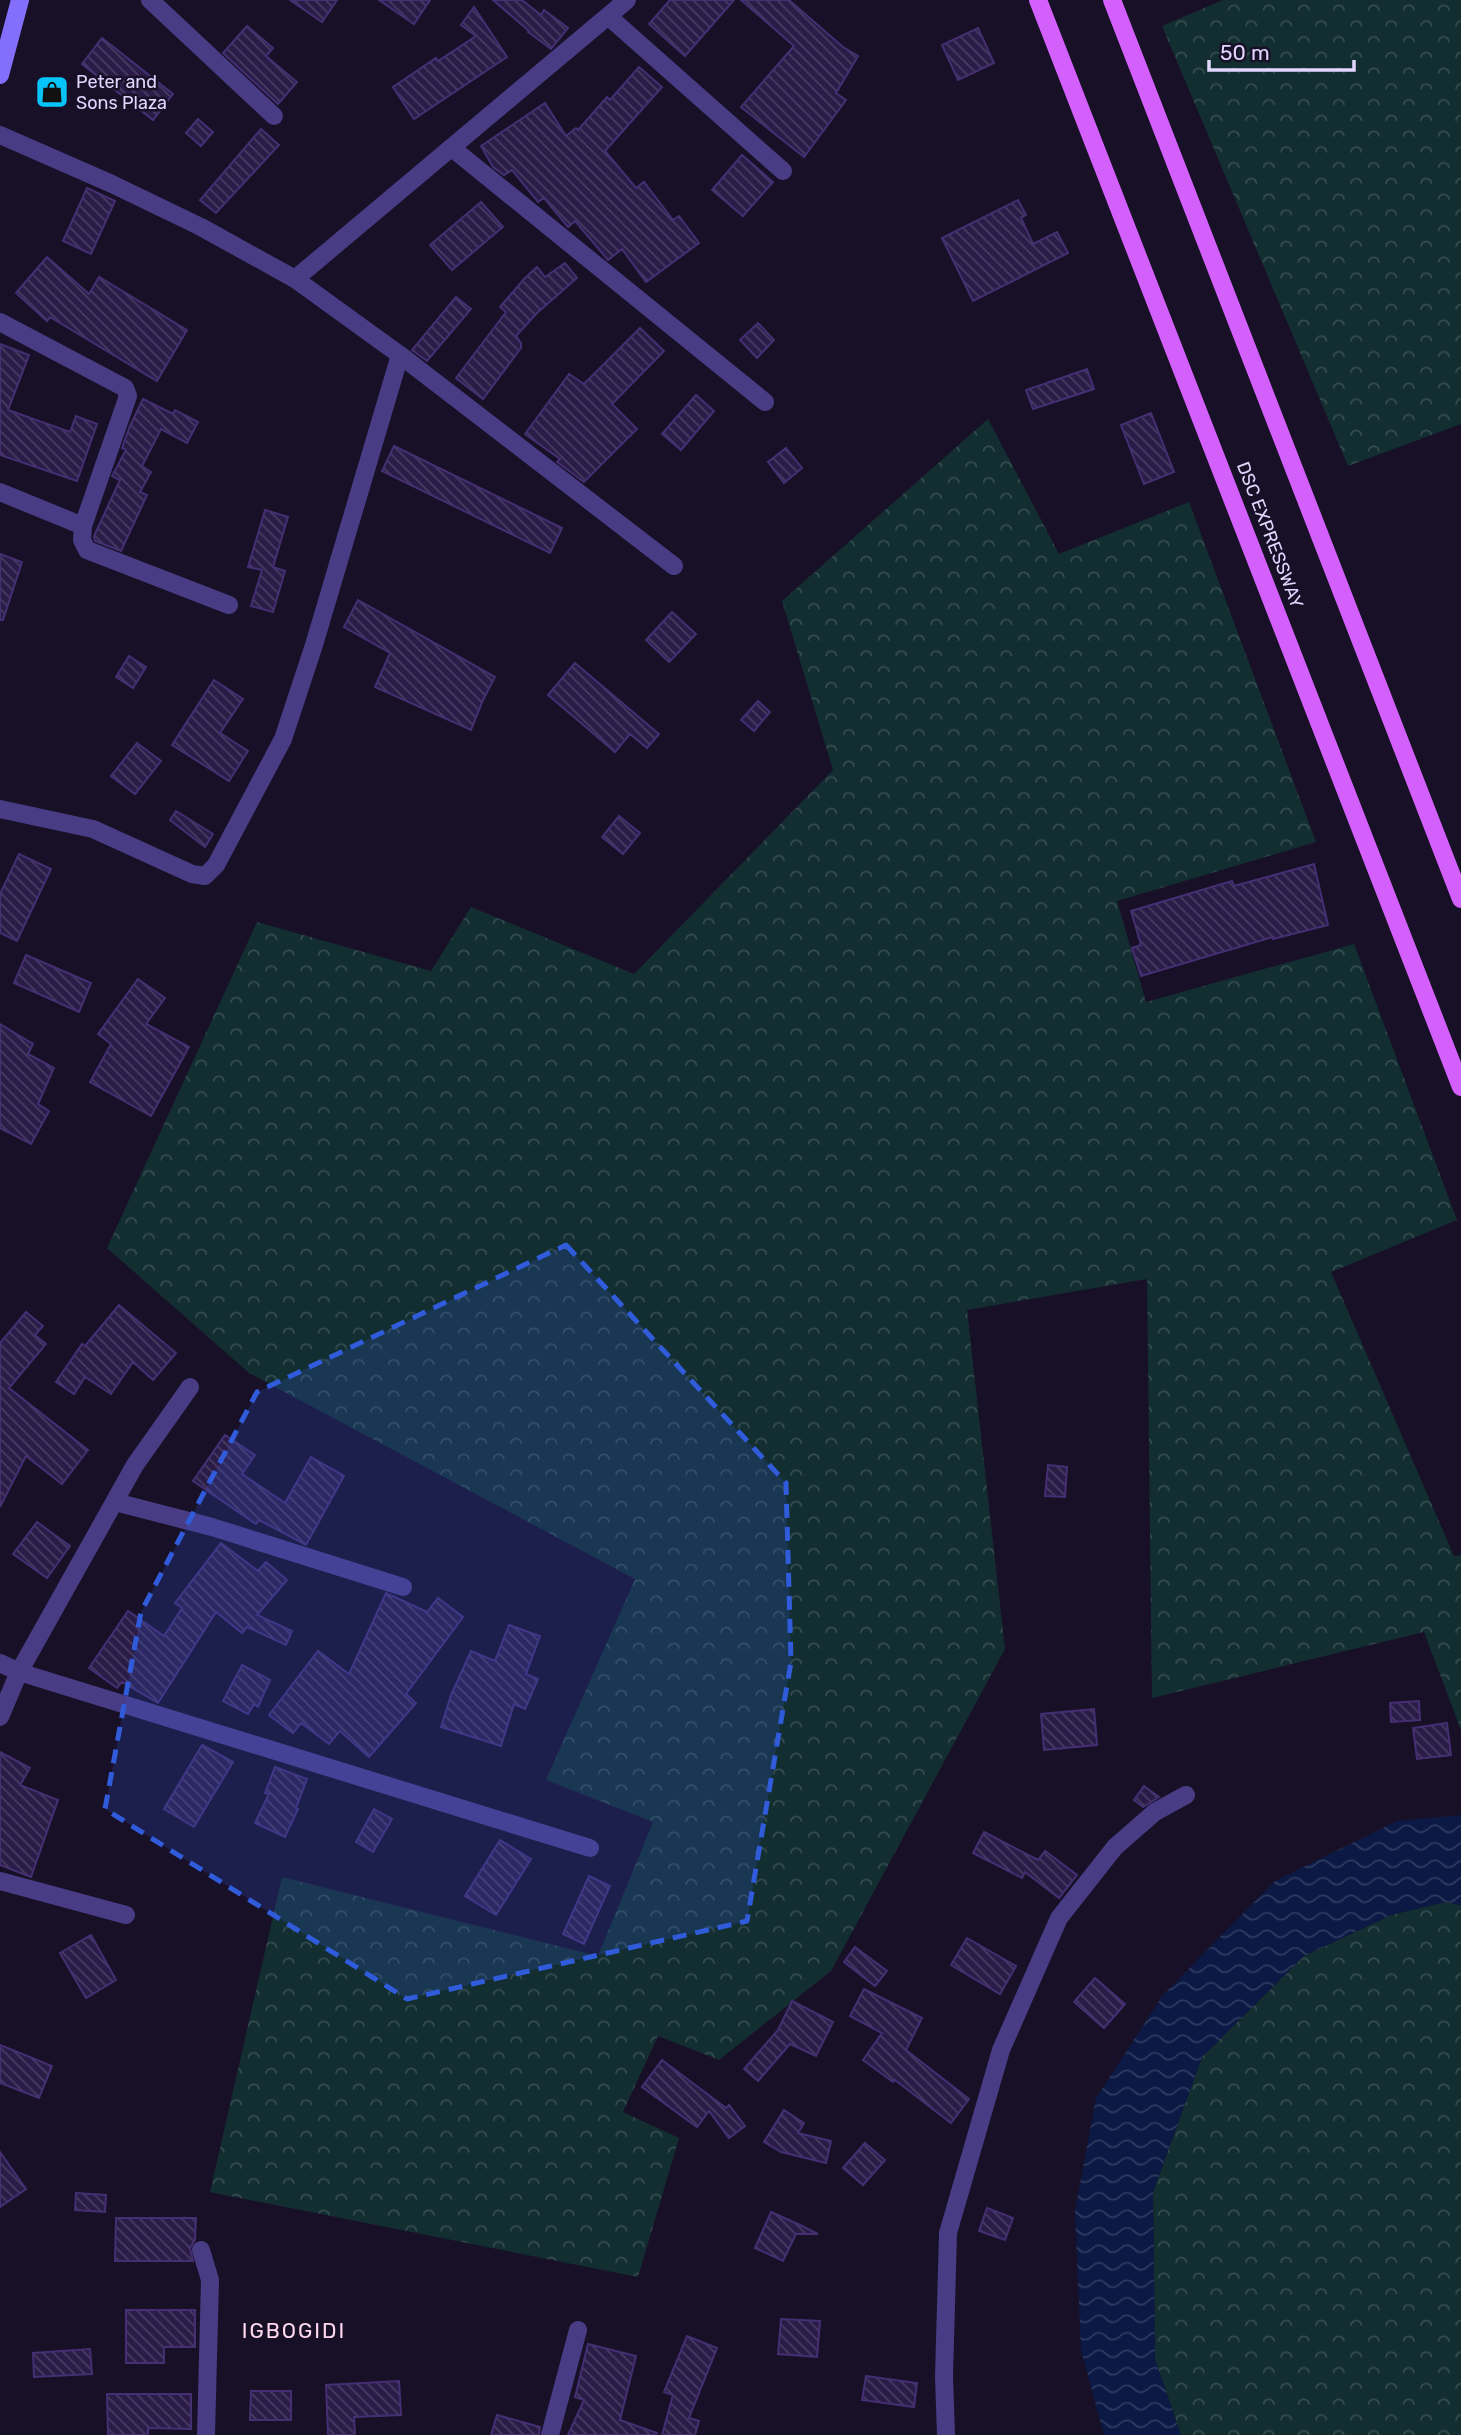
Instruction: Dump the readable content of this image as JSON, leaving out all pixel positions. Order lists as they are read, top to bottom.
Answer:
{
  "streets": {
    "main road": ["DSC EXPRESSWAY"]
  },
  "districts": ["IGBOGIDI"],
  "places": {
    "shop": ["Peter and Sons Plaza"]
  },
  "scale_bar": "50 m"
}
